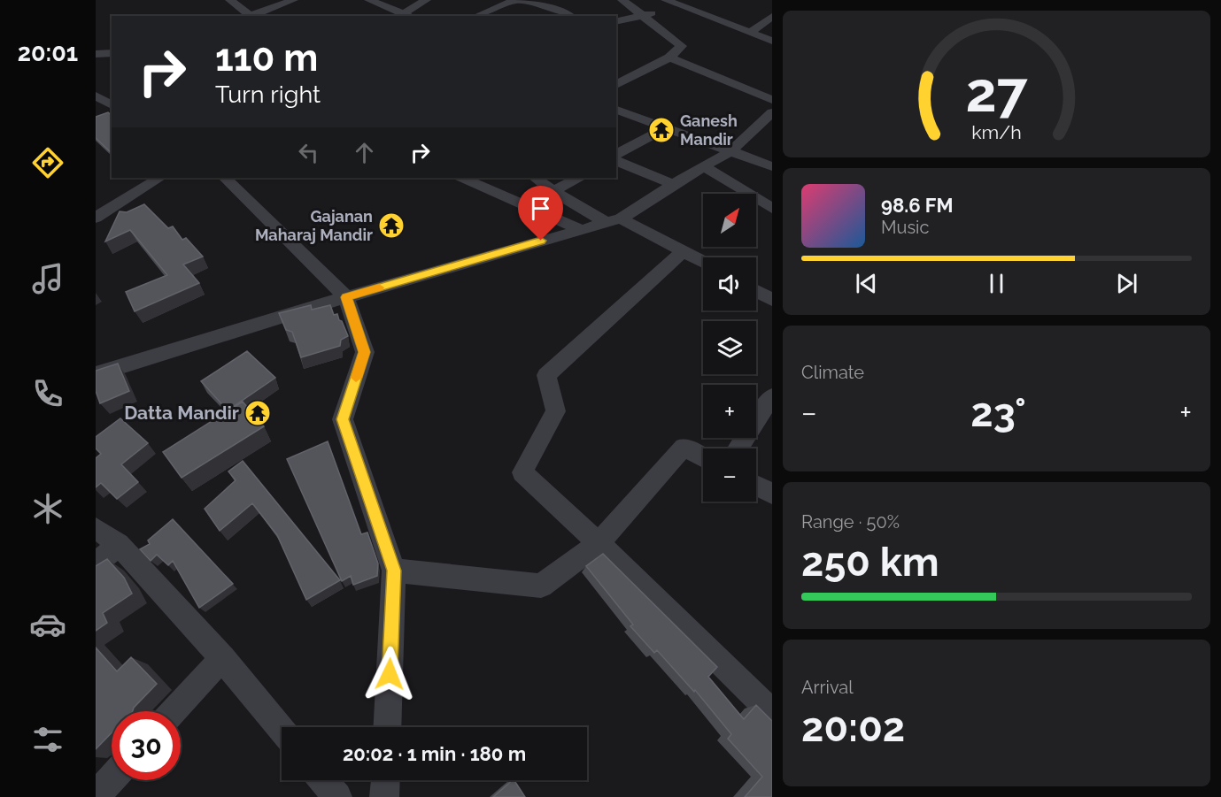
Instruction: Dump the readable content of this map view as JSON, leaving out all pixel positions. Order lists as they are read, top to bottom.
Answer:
{
  "places": {
    "temple": ["Ganesh Mandir", "Gajanan Maharaj Mandir", "Datta Mandir"]
  },
  "north": "top right",
  "page": {
    "tabs": "20:01",
    "turn": ["110 m", "Turn right"],
    "song": ["98.6 FM", "Music"],
    "map_buttons": ["+", "−"],
    "tile": [
      "Climate",
      ["Range · 50%", "250 km"],
      ["Arrival", "20:02"]
    ],
    "heat": ["−", "23°", "+"],
    "limit": "30",
    "trip": "20:02 · 1 min · 180 m",
    "gauge": ["27", "km/h"]
  }
}
